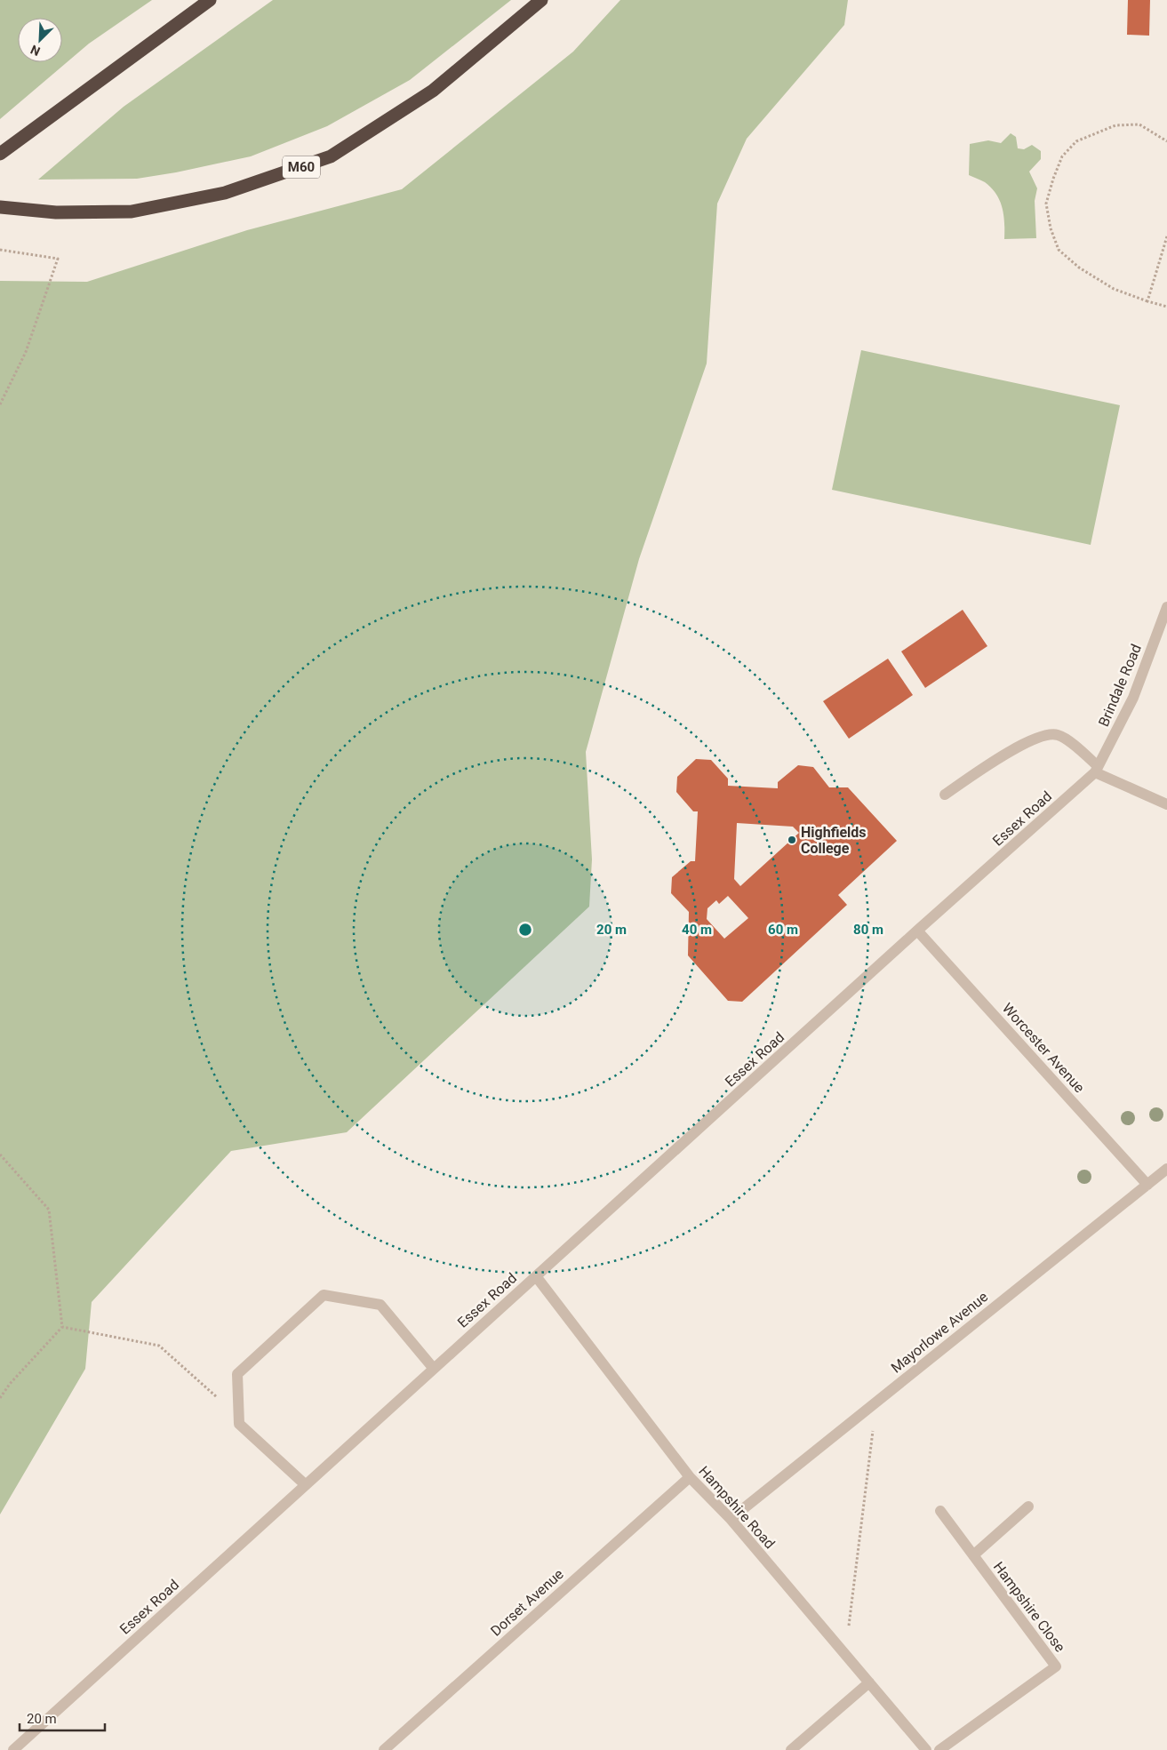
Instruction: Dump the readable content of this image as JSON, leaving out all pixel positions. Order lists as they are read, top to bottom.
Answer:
{
  "streets": {
    "highway": ["M60"],
    "street": [
      "Brindale Road",
      "Essex Road",
      "Worcester Avenue",
      "Mayorlowe Avenue",
      "Hampshire Road",
      "Dorset Avenue",
      "Hampshire Close"
    ]
  },
  "crossings": [
    ["Brindale Road", "Essex Road"],
    ["Essex Road", "Worcester Avenue"],
    ["Essex Road", "Hampshire Road"],
    ["Worcester Avenue", "Mayorlowe Avenue"],
    ["Mayorlowe Avenue", "Hampshire Road"],
    ["Hampshire Road", "Dorset Avenue"]
  ],
  "places": ["Highfields College"],
  "scale_bar": "20 m",
  "north": "bottom left",
  "rings": [
    "20 m",
    "40 m",
    "60 m",
    "80 m"
  ]
}
